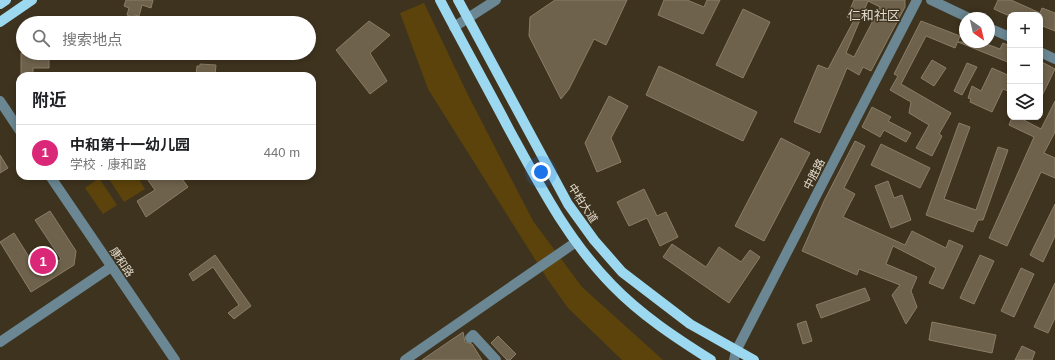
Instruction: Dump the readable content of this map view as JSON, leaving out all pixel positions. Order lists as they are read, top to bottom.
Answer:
{
  "streets": {
    "main road": ["中柏大道"],
    "street": ["中胜路", "康和路"]
  },
  "crossings": [
    ["中胜路", "中柏大道"]
  ],
  "districts": ["仁和社区"],
  "north": "bottom right",
  "page": {
    "map_buttons": ["+", "−"],
    "search": "搜索地点",
    "heading": "附近",
    "list": [
      {
        "mark": "1",
        "name": "中和第十一幼儿园",
        "note": "学校 · 康和路",
        "value": "440 m"
      }
    ],
    "pins": "1"
  }
}
